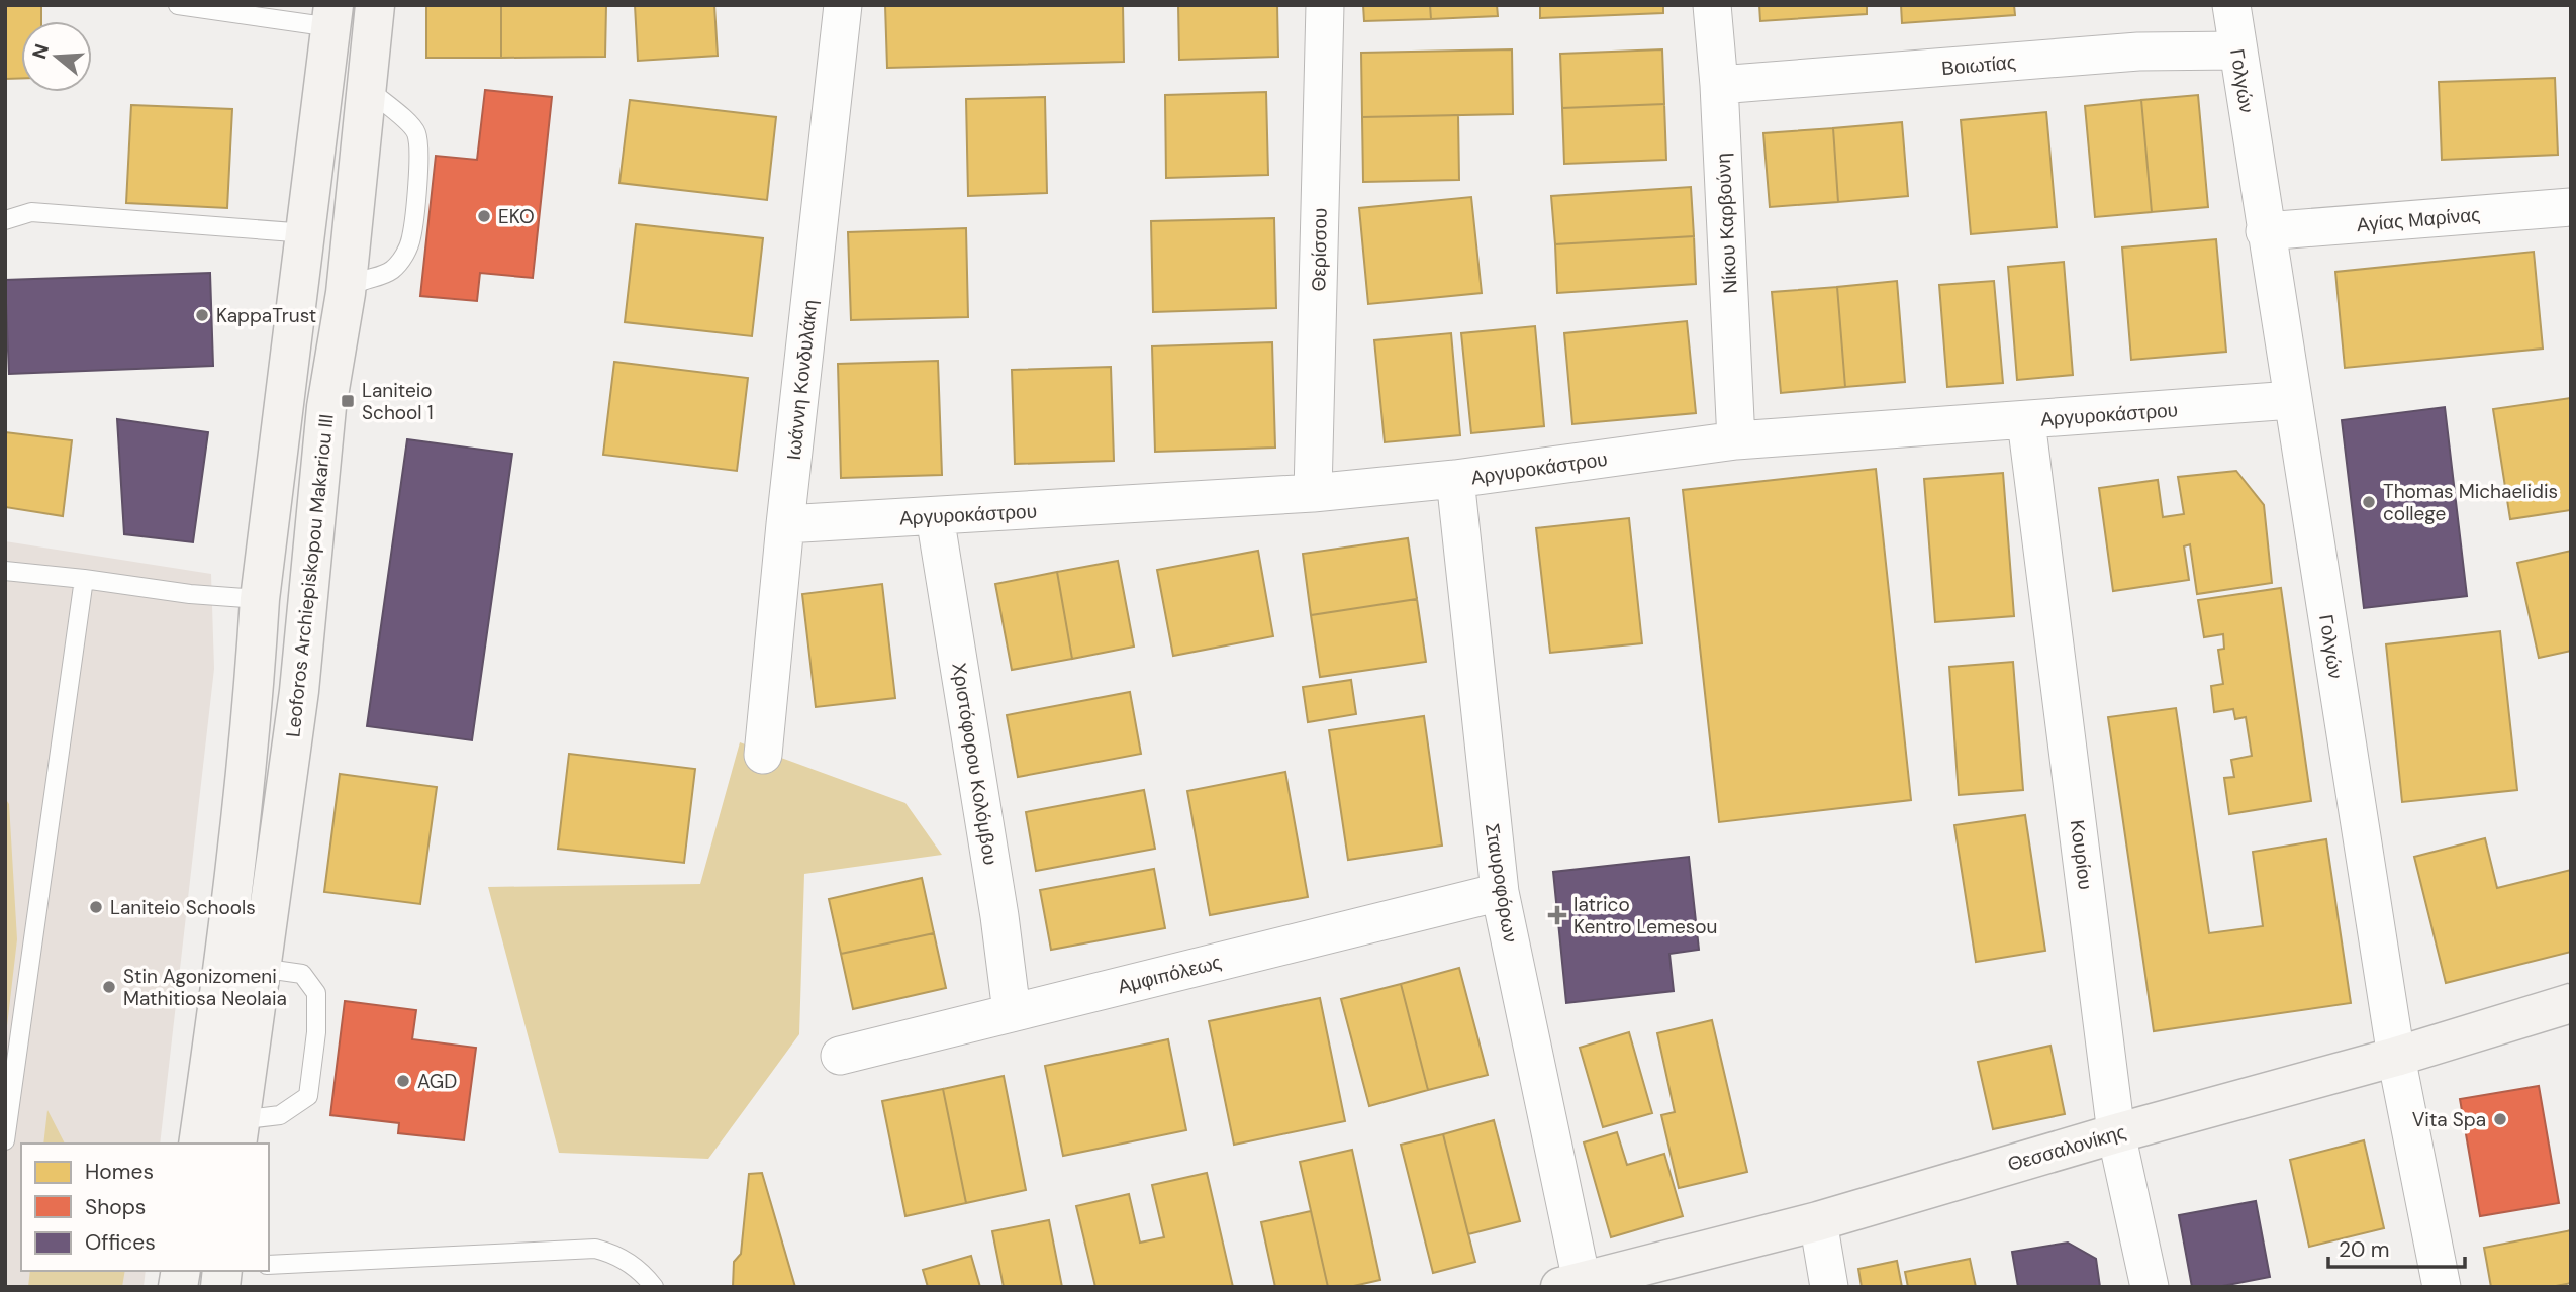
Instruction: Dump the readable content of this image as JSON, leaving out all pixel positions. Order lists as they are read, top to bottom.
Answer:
{
  "streets": {
    "main road": ["Leoforos Archiepiskopou Makariou III", "Θεσσαλονίκης"],
    "street": [
      "Βοιωτίας",
      "Γολγών",
      "Αγίας Μαρίνας",
      "Νίκου Καρβούνη",
      "Θερίσσου",
      "Ιωάννη Κονδυλάκη",
      "Αργυροκάστρου",
      "Χριστόφορου Κολόμβου",
      "Κουρίου",
      "Σταυροφόρων",
      "Αμφιπόλεως"
    ]
  },
  "crossings": [
    ["Βοιωτίας", "Γολγών"],
    ["Βοιωτίας", "Νίκου Καρβούνη"],
    ["Γολγών", "Αγίας Μαρίνας"],
    ["Γολγών", "Αργυροκάστρου"],
    ["Γολγών", "Θεσσαλονίκης"],
    ["Νίκου Καρβούνη", "Αργυροκάστρου"],
    ["Θερίσσου", "Αργυροκάστρου"],
    ["Ιωάννη Κονδυλάκη", "Αργυροκάστρου"],
    ["Αργυροκάστρου", "Χριστόφορου Κολόμβου"],
    ["Αργυροκάστρου", "Κουρίου"],
    ["Αργυροκάστρου", "Σταυροφόρων"],
    ["Χριστόφορου Κολόμβου", "Αμφιπόλεως"],
    ["Κουρίου", "Θεσσαλονίκης"],
    ["Σταυροφόρων", "Αμφιπόλεως"],
    ["Σταυροφόρων", "Θεσσαλονίκης"]
  ],
  "places": {
    "other": [
      "EKO",
      "KappaTrust",
      "Thomas Michaelidis college",
      "Laniteio Schools",
      "Stin Agonizomeni Mathitiosa Neolaia",
      "AGD",
      "Vita Spa"
    ],
    "transit": ["Laniteio School 1"],
    "health": ["Iatrico Kentro Lemesou"]
  },
  "legend": ["Homes", "Shops", "Offices"],
  "scale_bar": "20 m",
  "north": "left"
}
